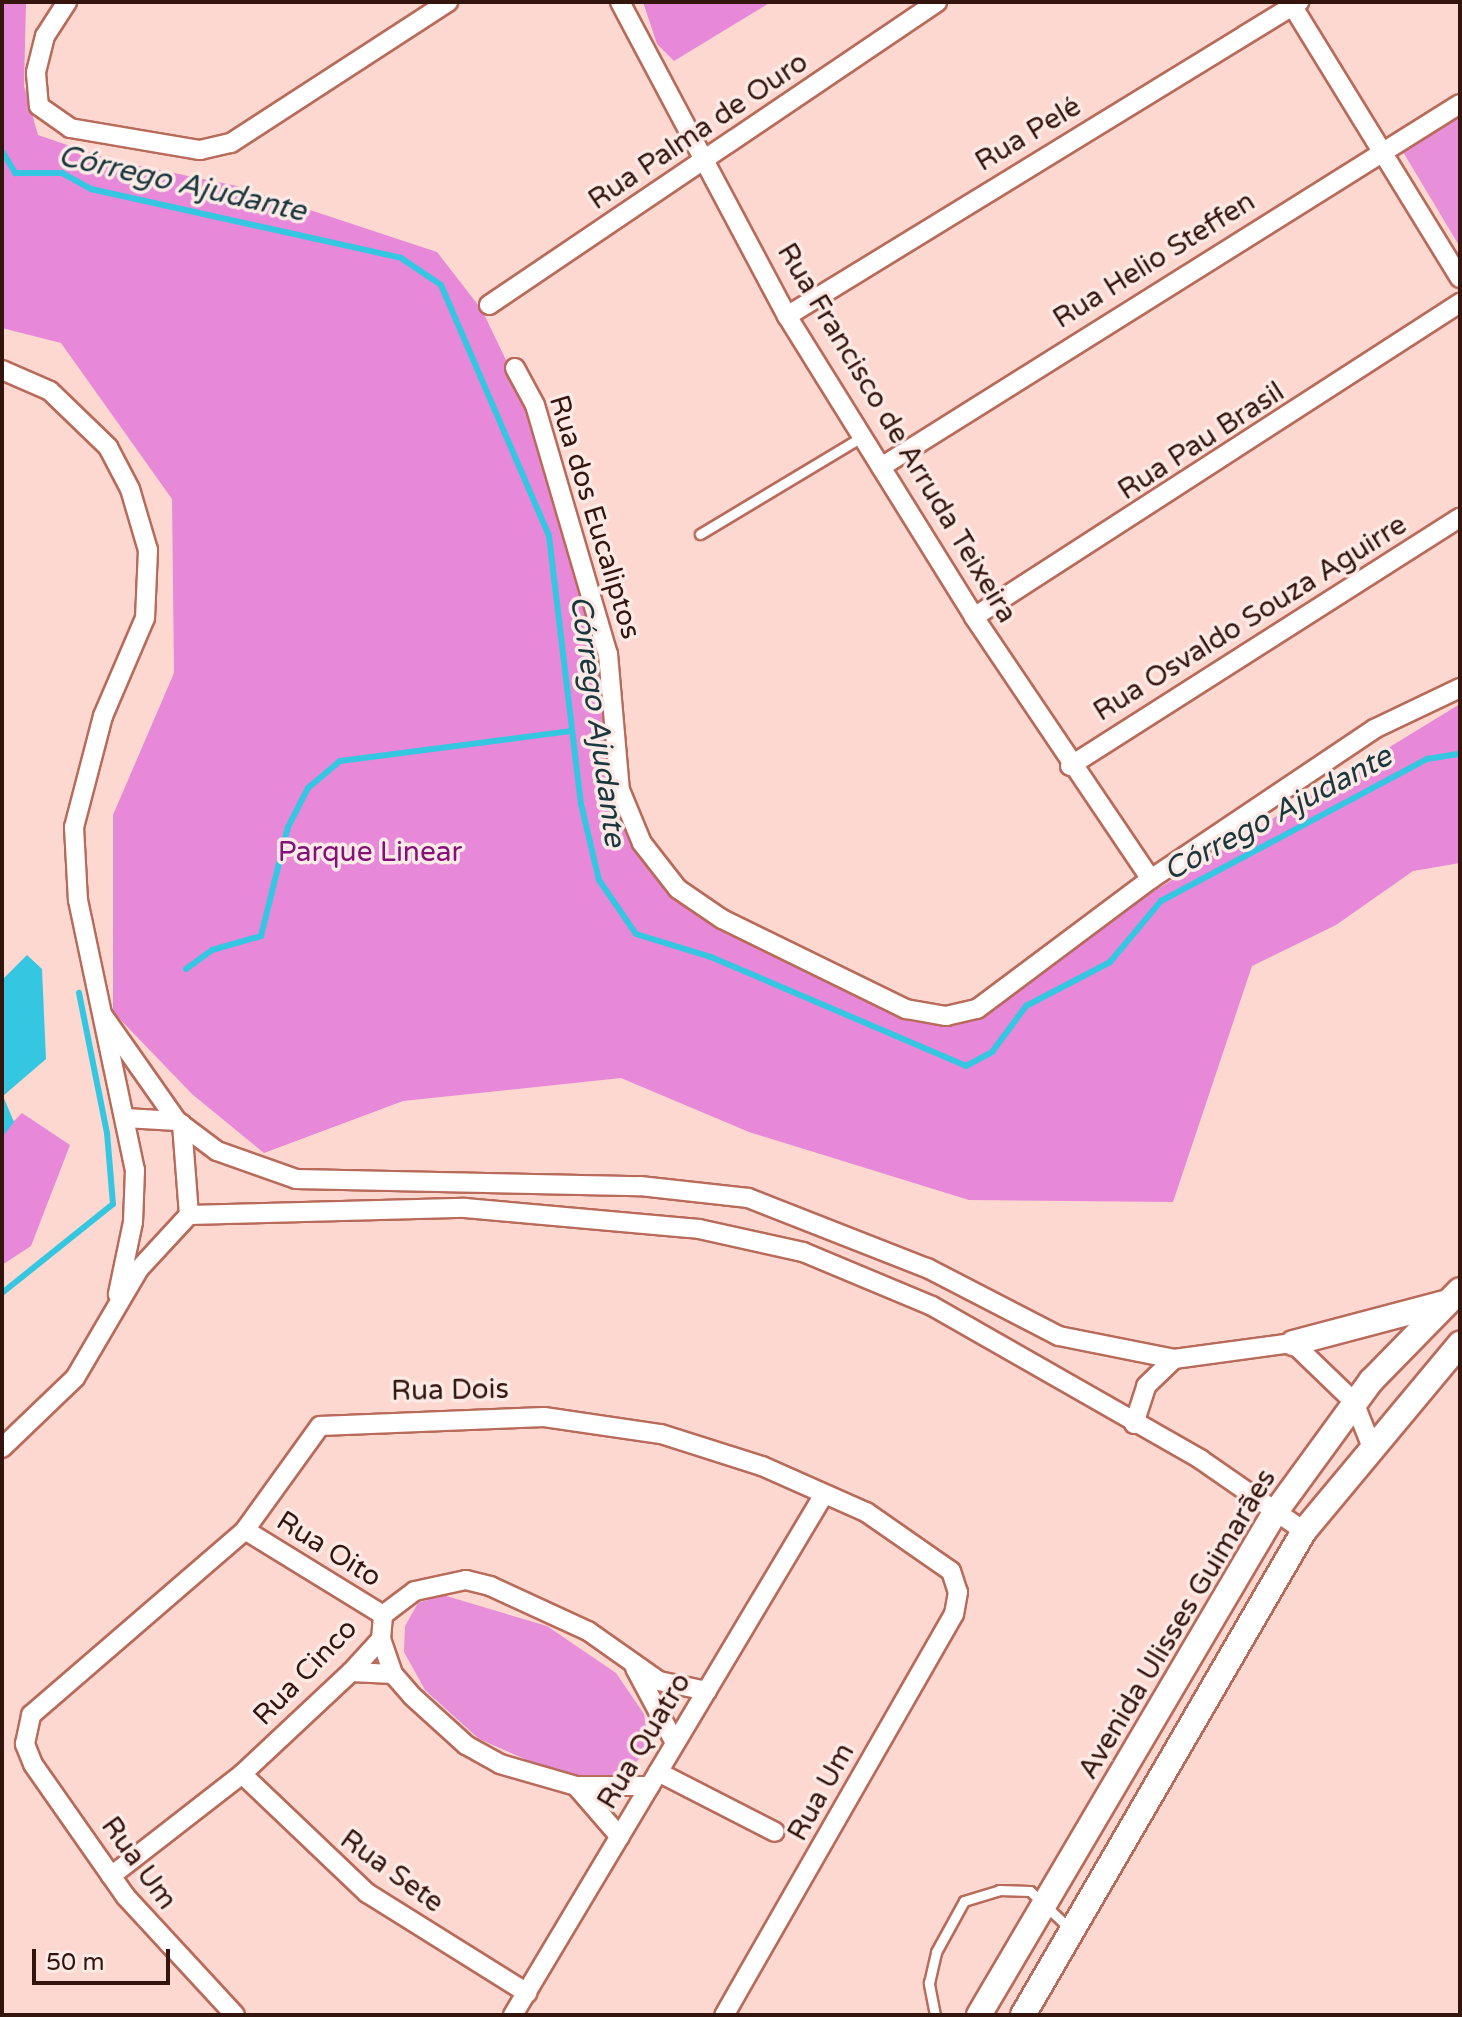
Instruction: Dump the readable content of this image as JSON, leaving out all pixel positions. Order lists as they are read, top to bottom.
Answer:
{
  "streets": {
    "street": [
      "Rua Palma de Ouro",
      "Rua Pelé",
      "Rua Helio Steffen",
      "Rua Francisco de Arruda Teixeira",
      "Rua Pau Brasil",
      "Rua dos Eucaliptos",
      "Rua Osvaldo Souza Aguirre",
      "Rua Dois",
      "Rua Oito",
      "Avenida Ulisses Guimarães",
      "Rua Cinco",
      "Rua Quatro",
      "Rua Um",
      "Rua Sete"
    ]
  },
  "crossings": [
    ["Rua Palma de Ouro", "Rua Francisco de Arruda Teixeira"],
    ["Rua Pelé", "Rua Francisco de Arruda Teixeira"],
    ["Rua Helio Steffen", "Rua Francisco de Arruda Teixeira"],
    ["Rua Francisco de Arruda Teixeira", "Rua Pau Brasil"],
    ["Rua Francisco de Arruda Teixeira", "Rua dos Eucaliptos"],
    ["Rua Francisco de Arruda Teixeira", "Rua Osvaldo Souza Aguirre"],
    ["Rua Dois", "Rua Oito"],
    ["Rua Dois", "Rua Quatro"],
    ["Rua Dois", "Rua Um"],
    ["Rua Oito", "Rua Cinco"],
    ["Rua Cinco", "Rua Quatro"],
    ["Rua Cinco", "Rua Um"],
    ["Rua Cinco", "Rua Sete"],
    ["Rua Quatro", "Rua Sete"]
  ],
  "water": ["Córrego Ajudante"],
  "parks": ["Parque Linear"],
  "scale_bar": "50 m"
}
